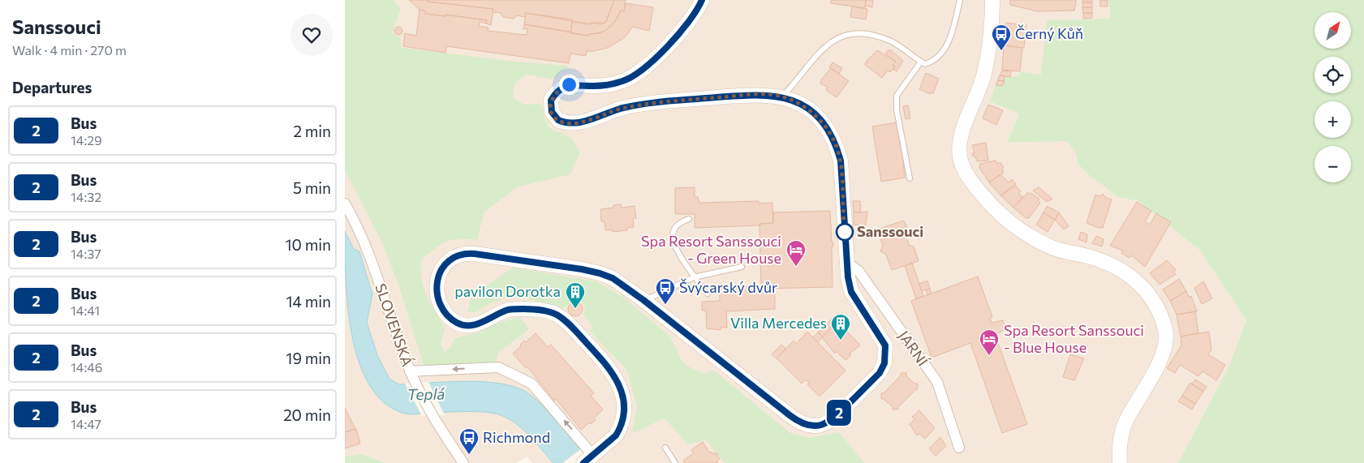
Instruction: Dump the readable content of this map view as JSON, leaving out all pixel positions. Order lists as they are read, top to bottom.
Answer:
{
  "streets": {
    "street": ["SLOVENSKÁ", "JARNÍ"]
  },
  "water": ["Teplá"],
  "places": {
    "bus stop": ["Černý Kůň", "Švýcarský dvůr", "Richmond"],
    "other": ["Sanssouci"],
    "hotel": ["Spa Resort Sanssouci - Green House", "Spa Resort Sanssouci - Blue House"],
    "building": ["pavilon Dorotka", "Villa Mercedes"]
  },
  "lines": ["bus line 2"],
  "north": "top right",
  "page": {
    "heading": [
      ["Sanssouci", "Walk · 4 min · 270 m"],
      "Departures"
    ],
    "on_map": "2",
    "map_buttons": ["+", "−"],
    "list": [
      {
        "mark": "2",
        "name": "Bus",
        "note": "14:29",
        "value": "2 min"
      },
      {
        "mark": "2",
        "name": "Bus",
        "note": "14:32",
        "value": "5 min"
      },
      {
        "mark": "2",
        "name": "Bus",
        "note": "14:37",
        "value": "10 min"
      },
      {
        "mark": "2",
        "name": "Bus",
        "note": "14:41",
        "value": "14 min"
      },
      {
        "mark": "2",
        "name": "Bus",
        "note": "14:46",
        "value": "19 min"
      },
      {
        "mark": "2",
        "name": "Bus",
        "note": "14:47",
        "value": "20 min"
      }
    ]
  }
}
